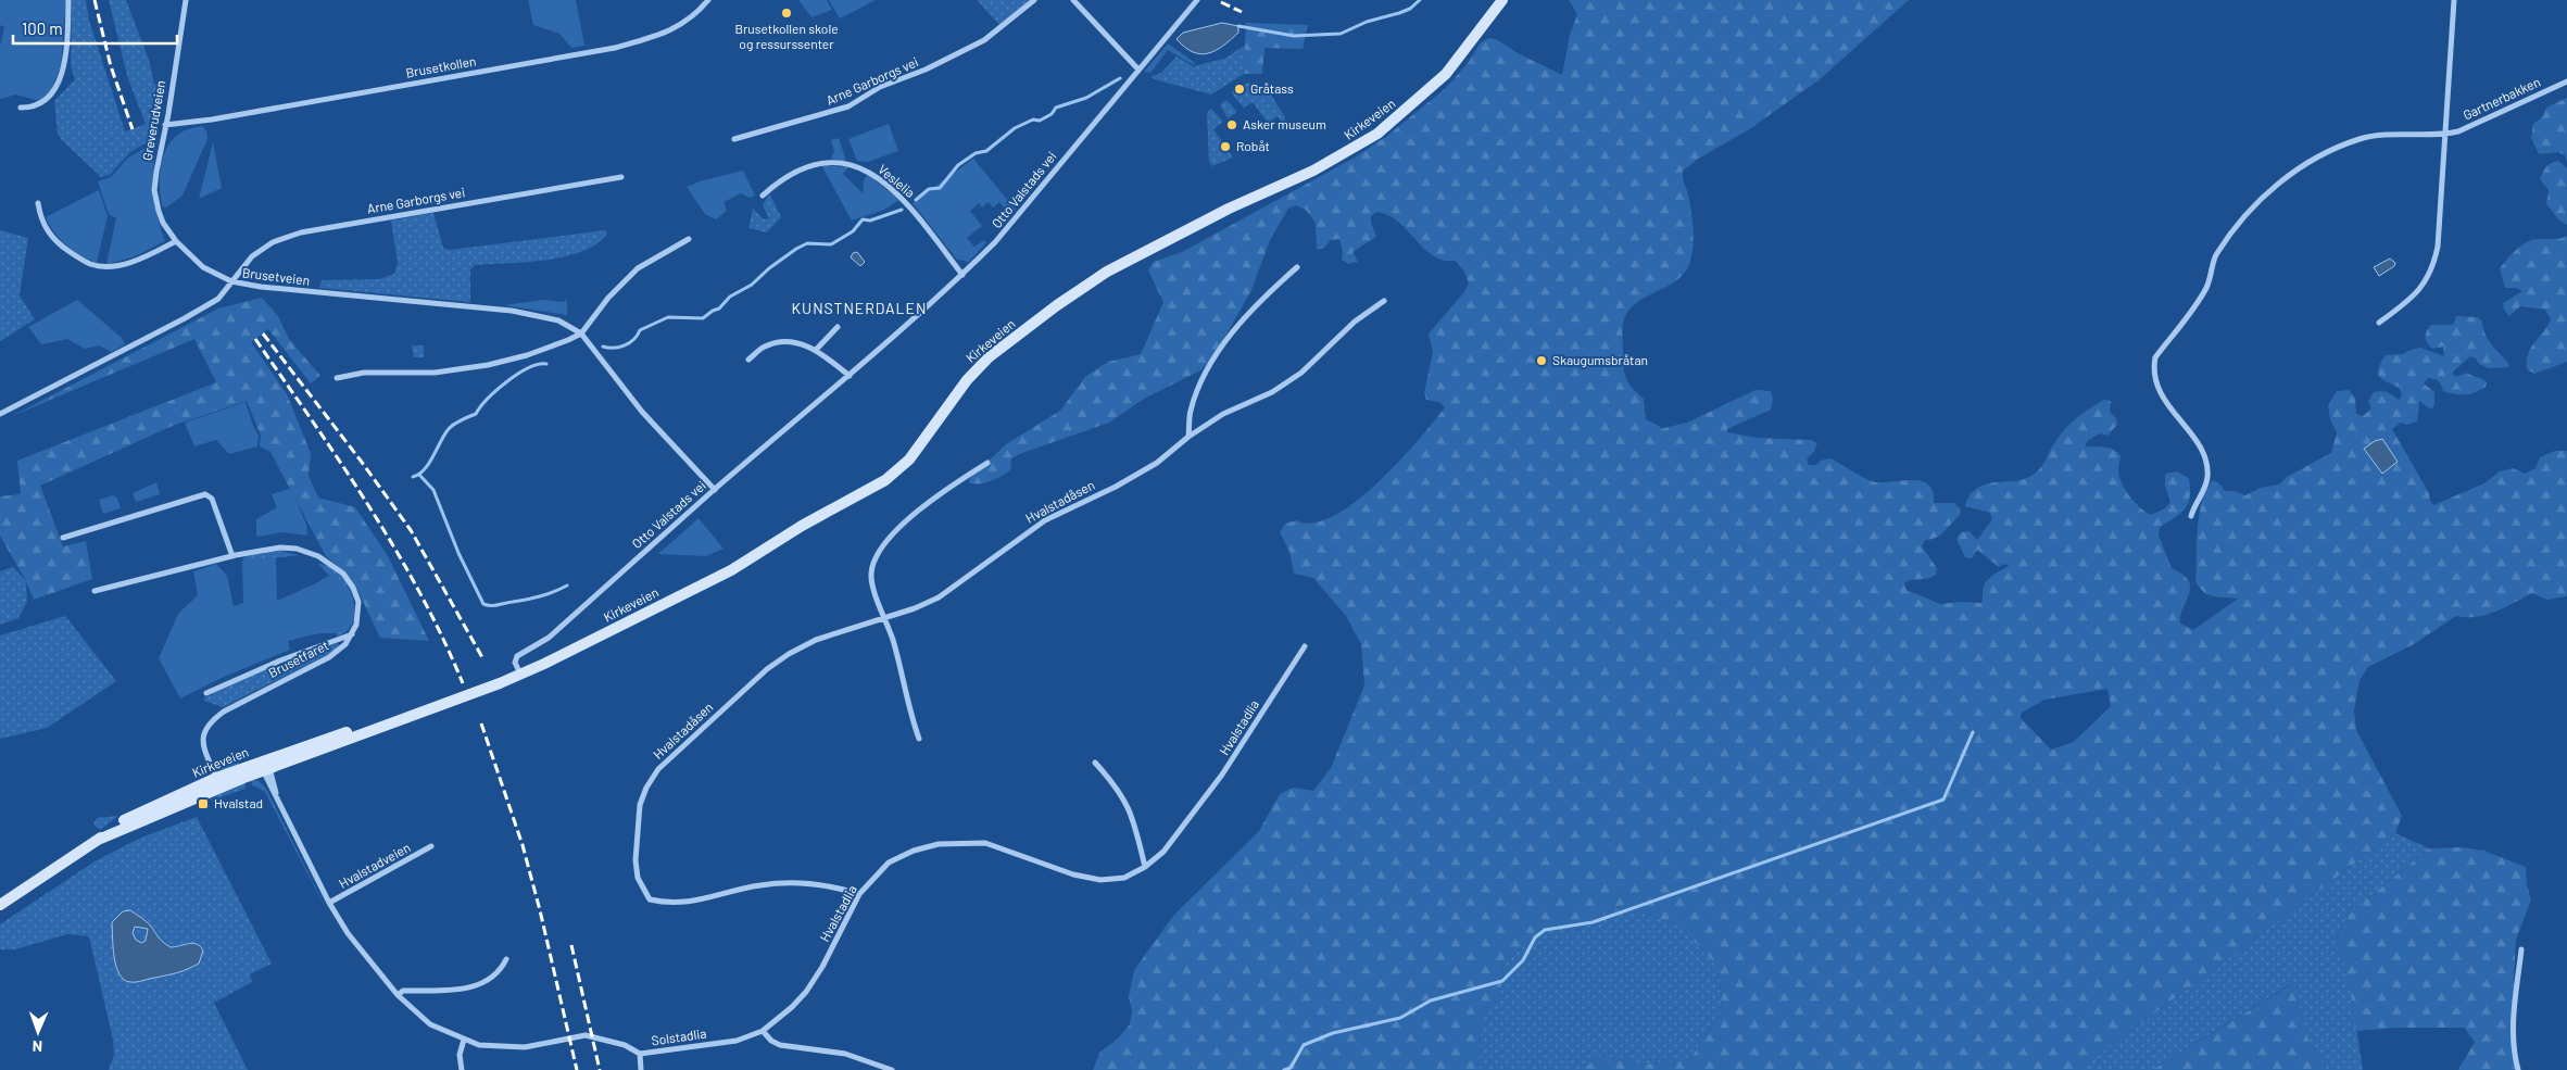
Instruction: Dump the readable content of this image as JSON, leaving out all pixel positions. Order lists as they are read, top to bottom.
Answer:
{
  "streets": {
    "main road": ["Kirkeveien"],
    "street": [
      "Brusetkollen",
      "Arne Garborgs vei",
      "Gartnerbakken",
      "Greverudveien",
      "Veslelia",
      "Otto Valstads vei",
      "Brusetveien",
      "Hvalstadåsen",
      "Brusetfaret",
      "Hvalstadlia",
      "Hvalstadveien",
      "Solstadlia"
    ]
  },
  "crossings": [
    ["Brusetkollen", "Greverudveien"],
    ["Arne Garborgs vei", "Greverudveien"],
    ["Arne Garborgs vei", "Brusetveien"],
    ["Kirkeveien", "Otto Valstads vei"],
    ["Kirkeveien", "Brusetfaret"],
    ["Kirkeveien", "Hvalstadveien"],
    ["Greverudveien", "Brusetveien"],
    ["Veslelia", "Otto Valstads vei"],
    ["Otto Valstads vei", "Brusetveien"],
    ["Hvalstadåsen", "Hvalstadlia"],
    ["Hvalstadlia", "Solstadlia"],
    ["Hvalstadveien", "Solstadlia"]
  ],
  "districts": ["KUNSTNERDALEN"],
  "places": {
    "other": [
      "Brusetkollen skole og ressurssenter",
      "Gråtass",
      "Asker museum",
      "Robåt",
      "Skaugumsbråtan"
    ],
    "transit": ["Hvalstad"]
  },
  "scale_bar": "100 m",
  "north": "bottom"
}
